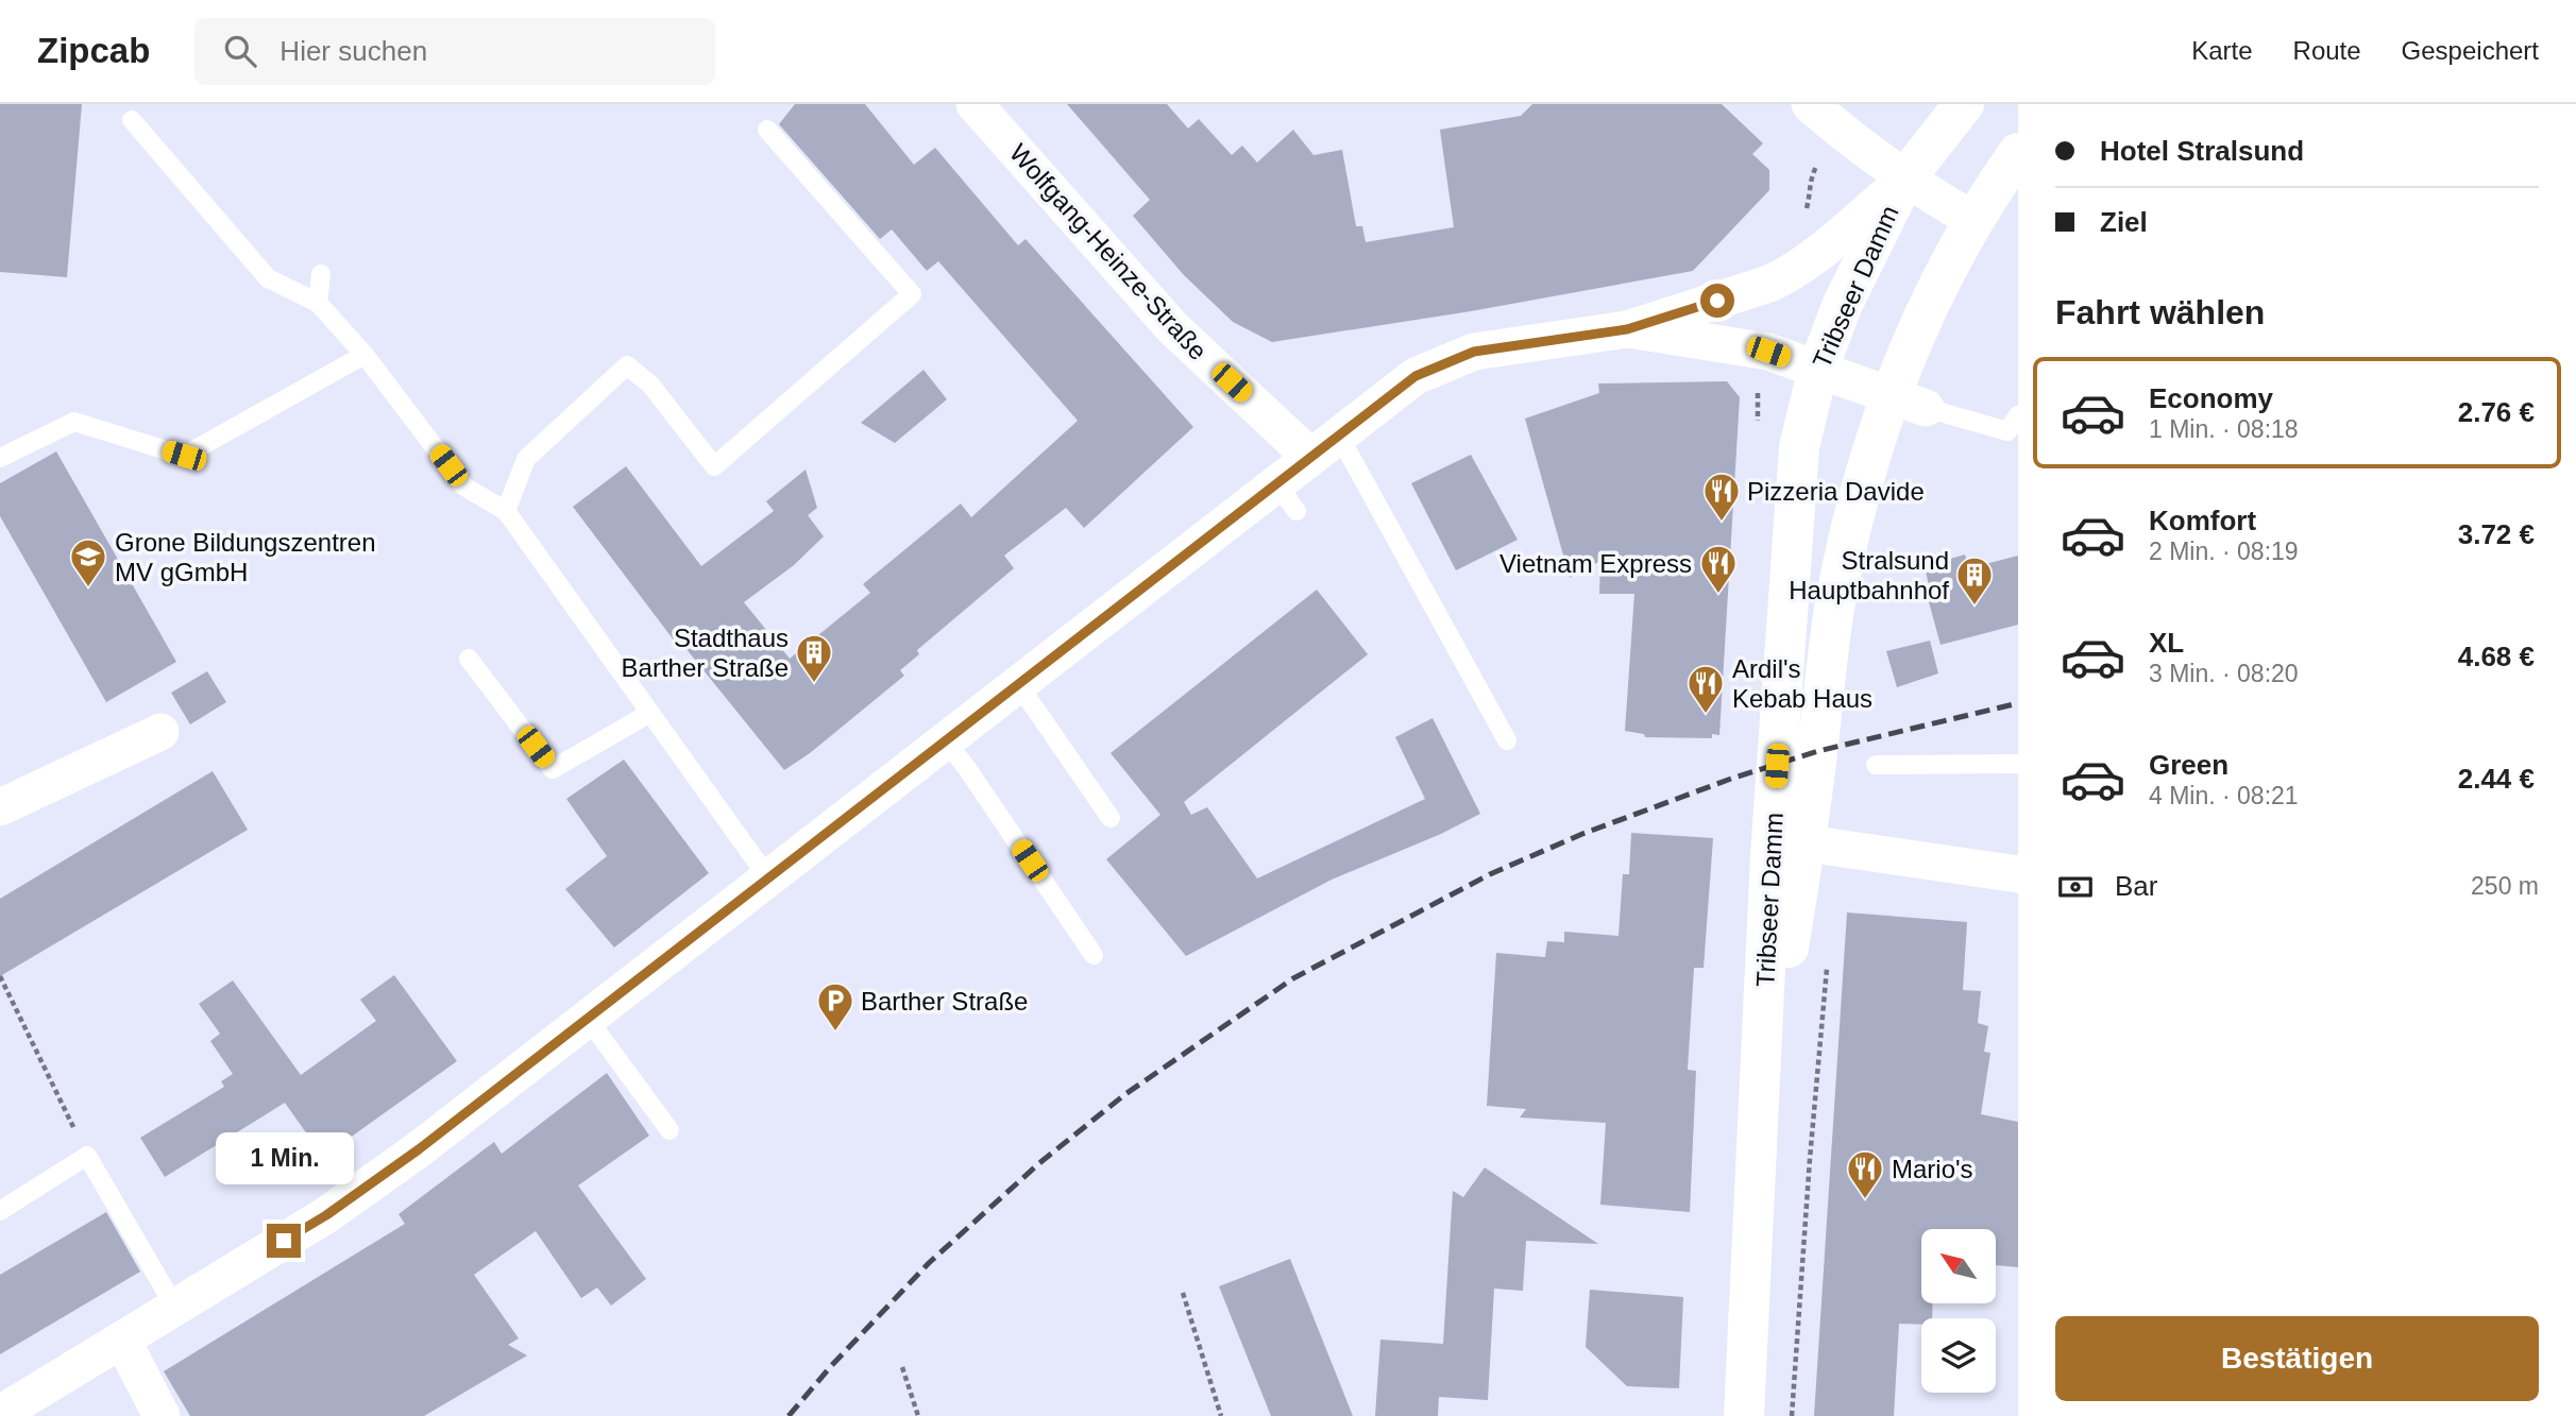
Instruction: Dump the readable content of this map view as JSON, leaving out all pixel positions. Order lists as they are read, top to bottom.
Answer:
{
  "streets": {
    "main road": ["Tribseer Damm"],
    "street": ["Wolfgang-Heinze-Straße"]
  },
  "places": {
    "restaurant": [
      "Pizzeria Davide",
      "Vietnam Express",
      "Ardil's Kebab Haus",
      "Mario's"
    ],
    "school or university": ["Grone Bildungszentren MV gGmbH"],
    "building": ["Stralsund Hauptbahnhof", "Stadthaus Barther Straße"],
    "parking": ["Barther Straße"]
  },
  "north": "top left",
  "page": {
    "header": "Zipcab",
    "search": "Hier suchen",
    "nav": ["Karte", "Route", "Gespeichert"],
    "banner": ["Hotel Stralsund", "Ziel"],
    "heading": "Fahrt wählen",
    "list": [
      {
        "name": "Economy",
        "note": "1 Min. · 08:18",
        "value": "2.76 €"
      },
      {
        "name": "Komfort",
        "note": "2 Min. · 08:19",
        "value": "3.72 €"
      },
      {
        "name": "XL",
        "note": "3 Min. · 08:20",
        "value": "4.68 €"
      },
      {
        "name": "Green",
        "note": "4 Min. · 08:21",
        "value": "2.44 €"
      }
    ],
    "pay": ["Bar", "250 m"],
    "bubble": "1 Min.",
    "buttons": "Bestätigen"
  }
}
